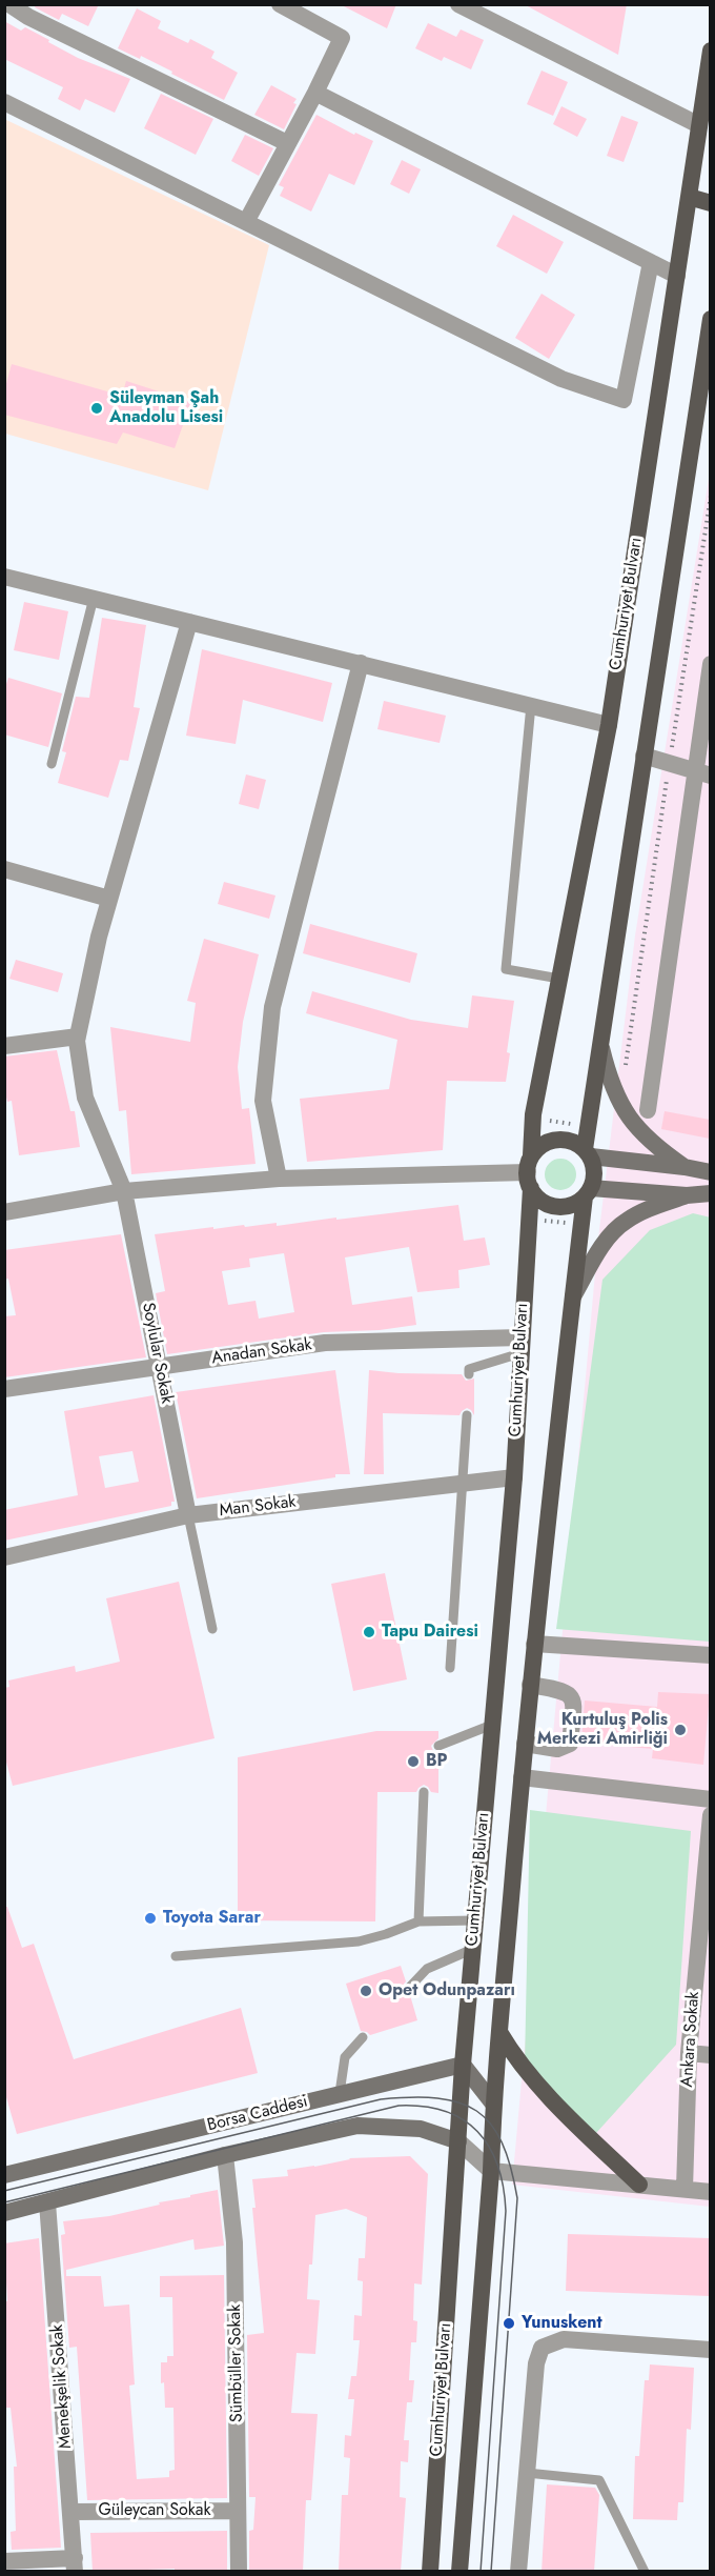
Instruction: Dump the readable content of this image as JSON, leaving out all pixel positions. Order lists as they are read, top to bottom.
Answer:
{
  "streets": {
    "main road": ["Cumhuriyet Bulvarı", "Borsa Caddesi"],
    "street": [
      "Anadan Sokak",
      "Soylular Sokak",
      "Man Sokak",
      "Ankara Sokak",
      "Sümbüller Sokak",
      "Menekşelik Sokak",
      "Güleycan Sokak"
    ]
  },
  "crossings": [
    ["Cumhuriyet Bulvarı", "Anadan Sokak"],
    ["Cumhuriyet Bulvarı", "Man Sokak"],
    ["Cumhuriyet Bulvarı", "Borsa Caddesi"],
    ["Anadan Sokak", "Soylular Sokak"],
    ["Soylular Sokak", "Man Sokak"],
    ["Borsa Caddesi", "Sümbüller Sokak"],
    ["Borsa Caddesi", "Menekşelik Sokak"],
    ["Sümbüller Sokak", "Güleycan Sokak"],
    ["Menekşelik Sokak", "Güleycan Sokak"]
  ],
  "places": [
    "Süleyman Şah Anadolu Lisesi",
    "Tapu Dairesi",
    "Kurtuluş Polis Merkezi Amirliği",
    "BP",
    "Toyota Sarar",
    "Opet Odunpazarı",
    "Yunuskent"
  ]
}
